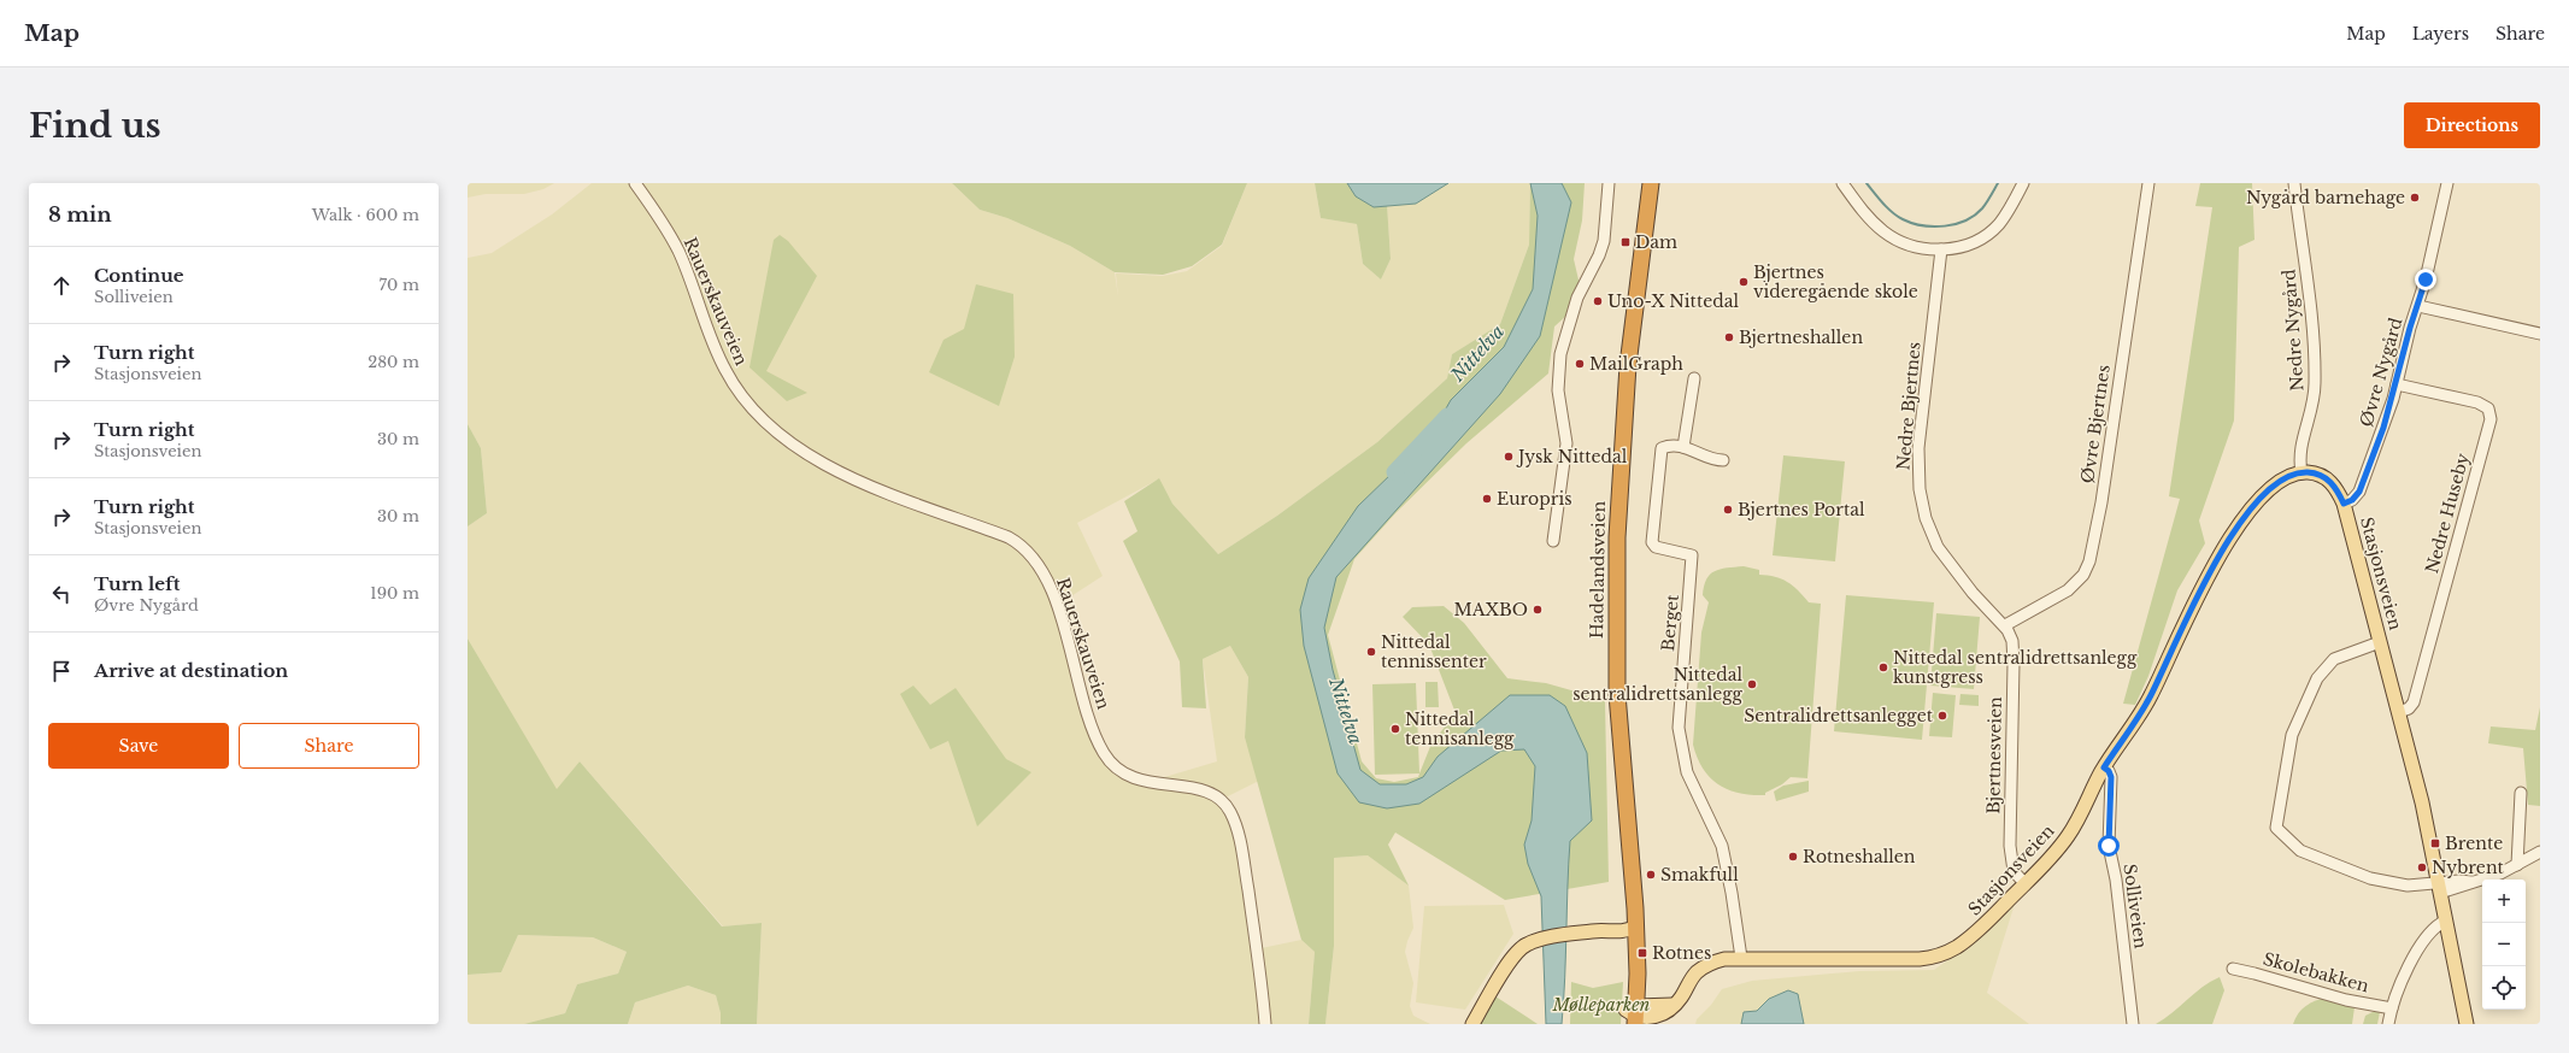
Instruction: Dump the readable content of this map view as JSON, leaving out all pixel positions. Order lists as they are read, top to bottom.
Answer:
{
  "streets": {
    "highway": ["Hadelandsveien"],
    "main road": ["Stasjonsveien"],
    "street": [
      "Rauerskauveien",
      "Nedre Nygård",
      "Øvre Nygård",
      "Nedre Bjertnes",
      "Øvre Bjertnes",
      "Nedre Huseby",
      "Berget",
      "Bjertnesveien",
      "Solliveien",
      "Skolebakken"
    ]
  },
  "crossings": [
    ["Nedre Nygård", "Stasjonsveien"],
    ["Øvre Nygård", "Nedre Huseby"],
    ["Øvre Nygård", "Stasjonsveien"],
    ["Nedre Bjertnes", "Øvre Bjertnes"],
    ["Nedre Bjertnes", "Bjertnesveien"],
    ["Øvre Bjertnes", "Bjertnesveien"],
    ["Nedre Huseby", "Stasjonsveien"],
    ["Hadelandsveien", "Stasjonsveien"],
    ["Stasjonsveien", "Berget"],
    ["Stasjonsveien", "Bjertnesveien"],
    ["Stasjonsveien", "Solliveien"]
  ],
  "water": ["Nittelva"],
  "parks": ["Mølleparken"],
  "places": {
    "other": [
      "Nygård barnehage",
      "Bjertnes videregående skole",
      "Uno-X Nittedal",
      "Bjertneshallen",
      "MailGraph",
      "Jysk Nittedal",
      "Europris",
      "Bjertnes Portal",
      "MAXBO",
      "Nittedal tennissenter",
      "Nittedal sentralidrettsanlegg kunstgress",
      "Nittedal sentralidrettsanlegg",
      "Sentralidrettsanlegget",
      "Nittedal tennisanlegg",
      "Rotneshallen",
      "Nybrent",
      "Smakfull"
    ],
    "transit": ["Dam", "Brente", "Rotnes"]
  },
  "page": {
    "header": "Map",
    "nav": ["Map", "Layers", "Share"],
    "buttons": [
      "Directions",
      ["Save", "Share"]
    ],
    "title": "Find us",
    "heading": ["8 min", "Walk · 600 m"],
    "list": [
      ["Continue", "Solliveien", "70 m"],
      ["Turn right", "Stasjonsveien", "280 m"],
      ["Turn right", "Stasjonsveien", "30 m"],
      ["Turn right", "Stasjonsveien", "30 m"],
      ["Turn left", "Øvre Nygård", "190 m"],
      "Arrive at destination"
    ],
    "map_buttons": ["+", "−"]
  }
}
